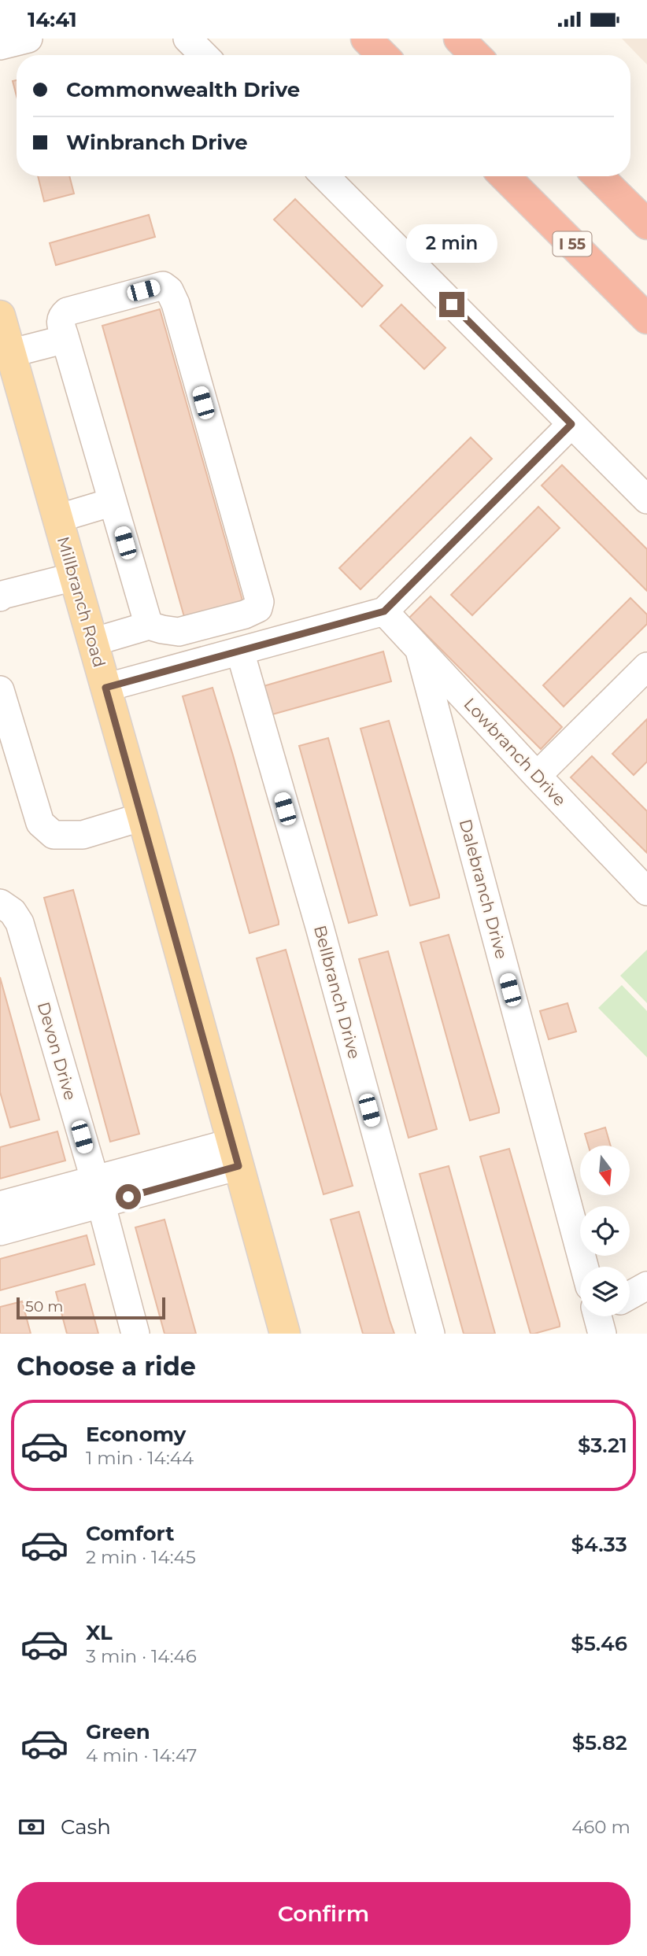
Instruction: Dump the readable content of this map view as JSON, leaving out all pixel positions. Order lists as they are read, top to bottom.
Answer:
{
  "streets": {
    "highway": ["I 55"],
    "main road": ["Millbranch Road"],
    "street": [
      "Lowbranch Drive",
      "Dalebranch Drive",
      "Bellbranch Drive",
      "Devon Drive"
    ]
  },
  "crossings": [
    ["Lowbranch Drive", "Dalebranch Drive"]
  ],
  "scale_bar": "50 m",
  "north": "bottom",
  "page": {
    "status": "14:41",
    "banner": ["Commonwealth Drive", "Winbranch Drive"],
    "bubble": "2 min",
    "scale": "50 m",
    "heading": "Choose a ride",
    "list": [
      {
        "name": "Economy",
        "note": "1 min · 14:44",
        "value": "$3.21"
      },
      {
        "name": "Comfort",
        "note": "2 min · 14:45",
        "value": "$4.33"
      },
      {
        "name": "XL",
        "note": "3 min · 14:46",
        "value": "$5.46"
      },
      {
        "name": "Green",
        "note": "4 min · 14:47",
        "value": "$5.82"
      }
    ],
    "pay": ["Cash", "460 m"],
    "buttons": "Confirm"
  }
}
